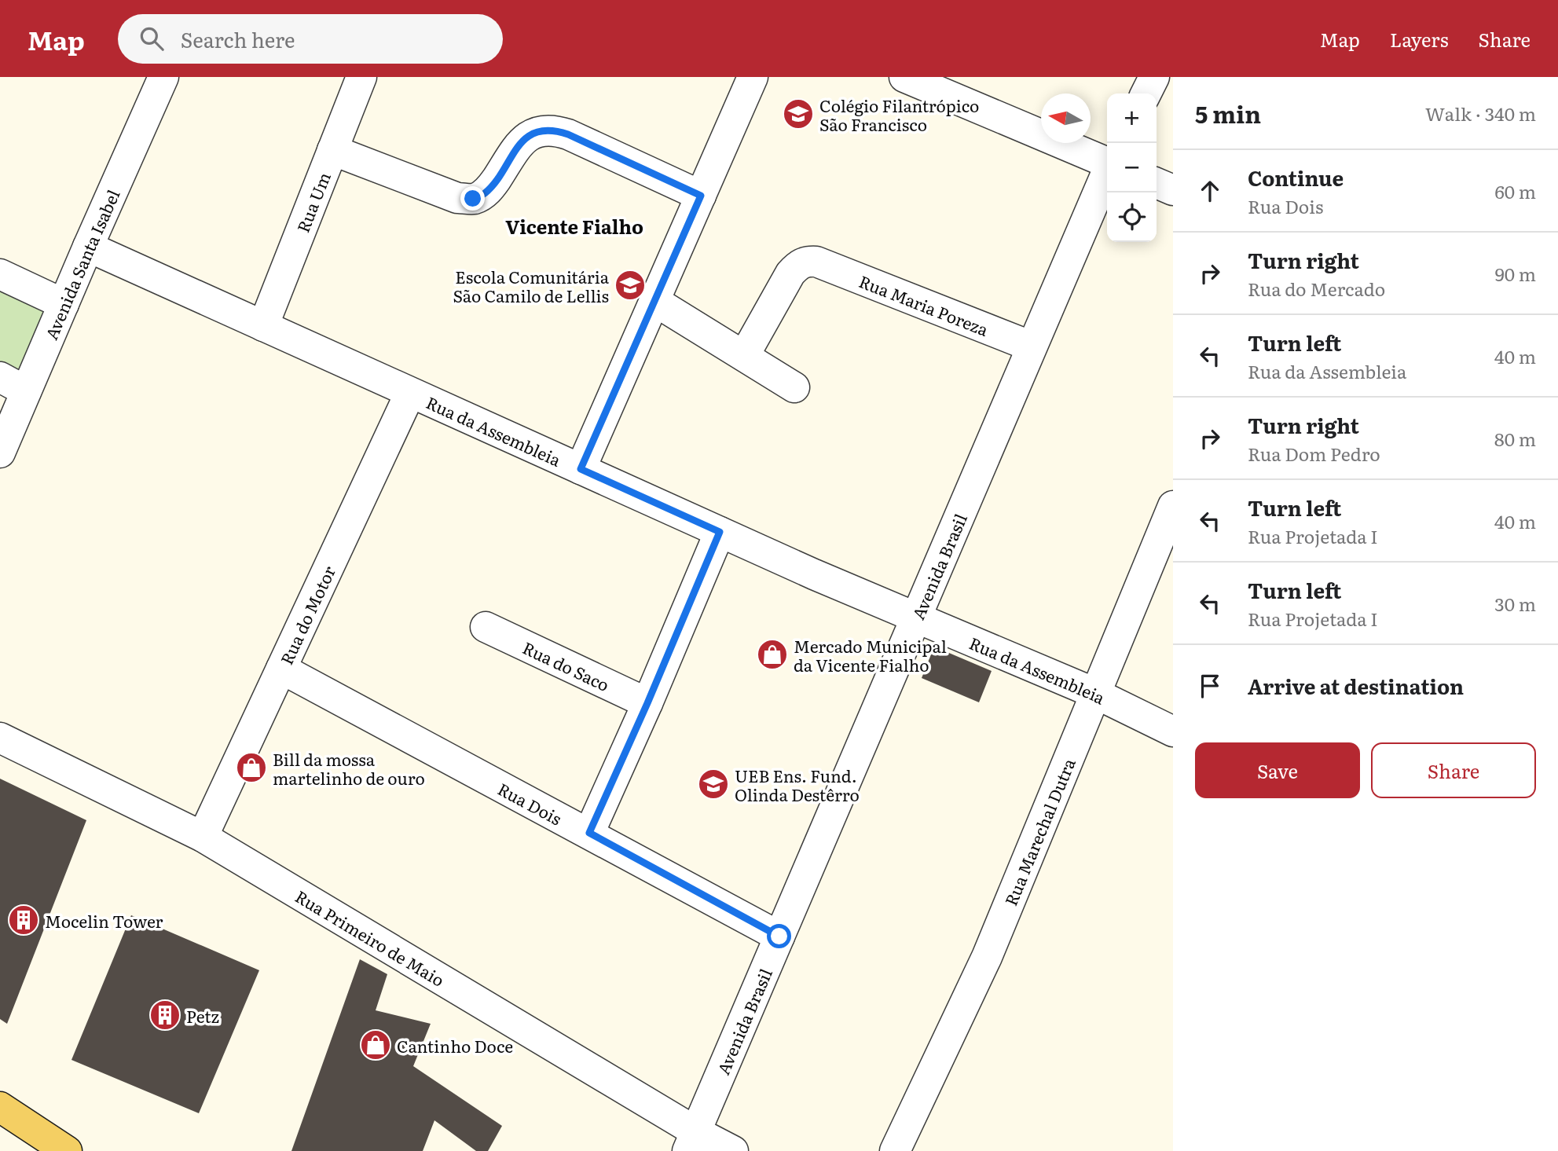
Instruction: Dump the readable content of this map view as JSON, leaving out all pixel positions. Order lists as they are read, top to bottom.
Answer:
{
  "streets": {
    "street": [
      "Rua Um",
      "Avenida Santa Isabel",
      "Rua Maria Poreza",
      "Rua da Assembleia",
      "Avenida Brasil",
      "Rua do Motor",
      "Rua do Saco",
      "Rua Dois",
      "Rua Marechal Dutra",
      "Rua Primeiro de Maio"
    ]
  },
  "crossings": [
    ["Rua Um", "Rua da Assembleia"],
    ["Avenida Santa Isabel", "Rua da Assembleia"],
    ["Rua Maria Poreza", "Avenida Brasil"],
    ["Rua da Assembleia", "Avenida Brasil"],
    ["Rua da Assembleia", "Rua do Motor"],
    ["Rua da Assembleia", "Rua Marechal Dutra"],
    ["Avenida Brasil", "Rua Dois"],
    ["Avenida Brasil", "Rua Primeiro de Maio"],
    ["Rua do Motor", "Rua Dois"],
    ["Rua do Motor", "Rua Primeiro de Maio"]
  ],
  "districts": ["Vicente Fialho"],
  "places": {
    "school or university": ["Colégio Filantrópico São Francisco", "Escola Comunitária São Camilo de Lellis", "UEB Ens. Fund. Olinda Destêrro"],
    "shop": ["Mercado Municipal da Vicente Fialho", "Bill da mossa martelinho de ouro", "Cantinho Doce"],
    "building": ["Mocelin Tower", "Petz"]
  },
  "north": "left",
  "page": {
    "header": "Map",
    "search": "Search here",
    "nav": ["Map", "Layers", "Share"],
    "heading": ["5 min", "Walk · 340 m"],
    "map_buttons": ["+", "−"],
    "list": [
      ["Continue", "Rua Dois", "60 m"],
      ["Turn right", "Rua do Mercado", "90 m"],
      ["Turn left", "Rua da Assembleia", "40 m"],
      ["Turn right", "Rua Dom Pedro", "80 m"],
      ["Turn left", "Rua Projetada I", "40 m"],
      ["Turn left", "Rua Projetada I", "30 m"],
      "Arrive at destination"
    ],
    "buttons": ["Save", "Share"]
  }
}
